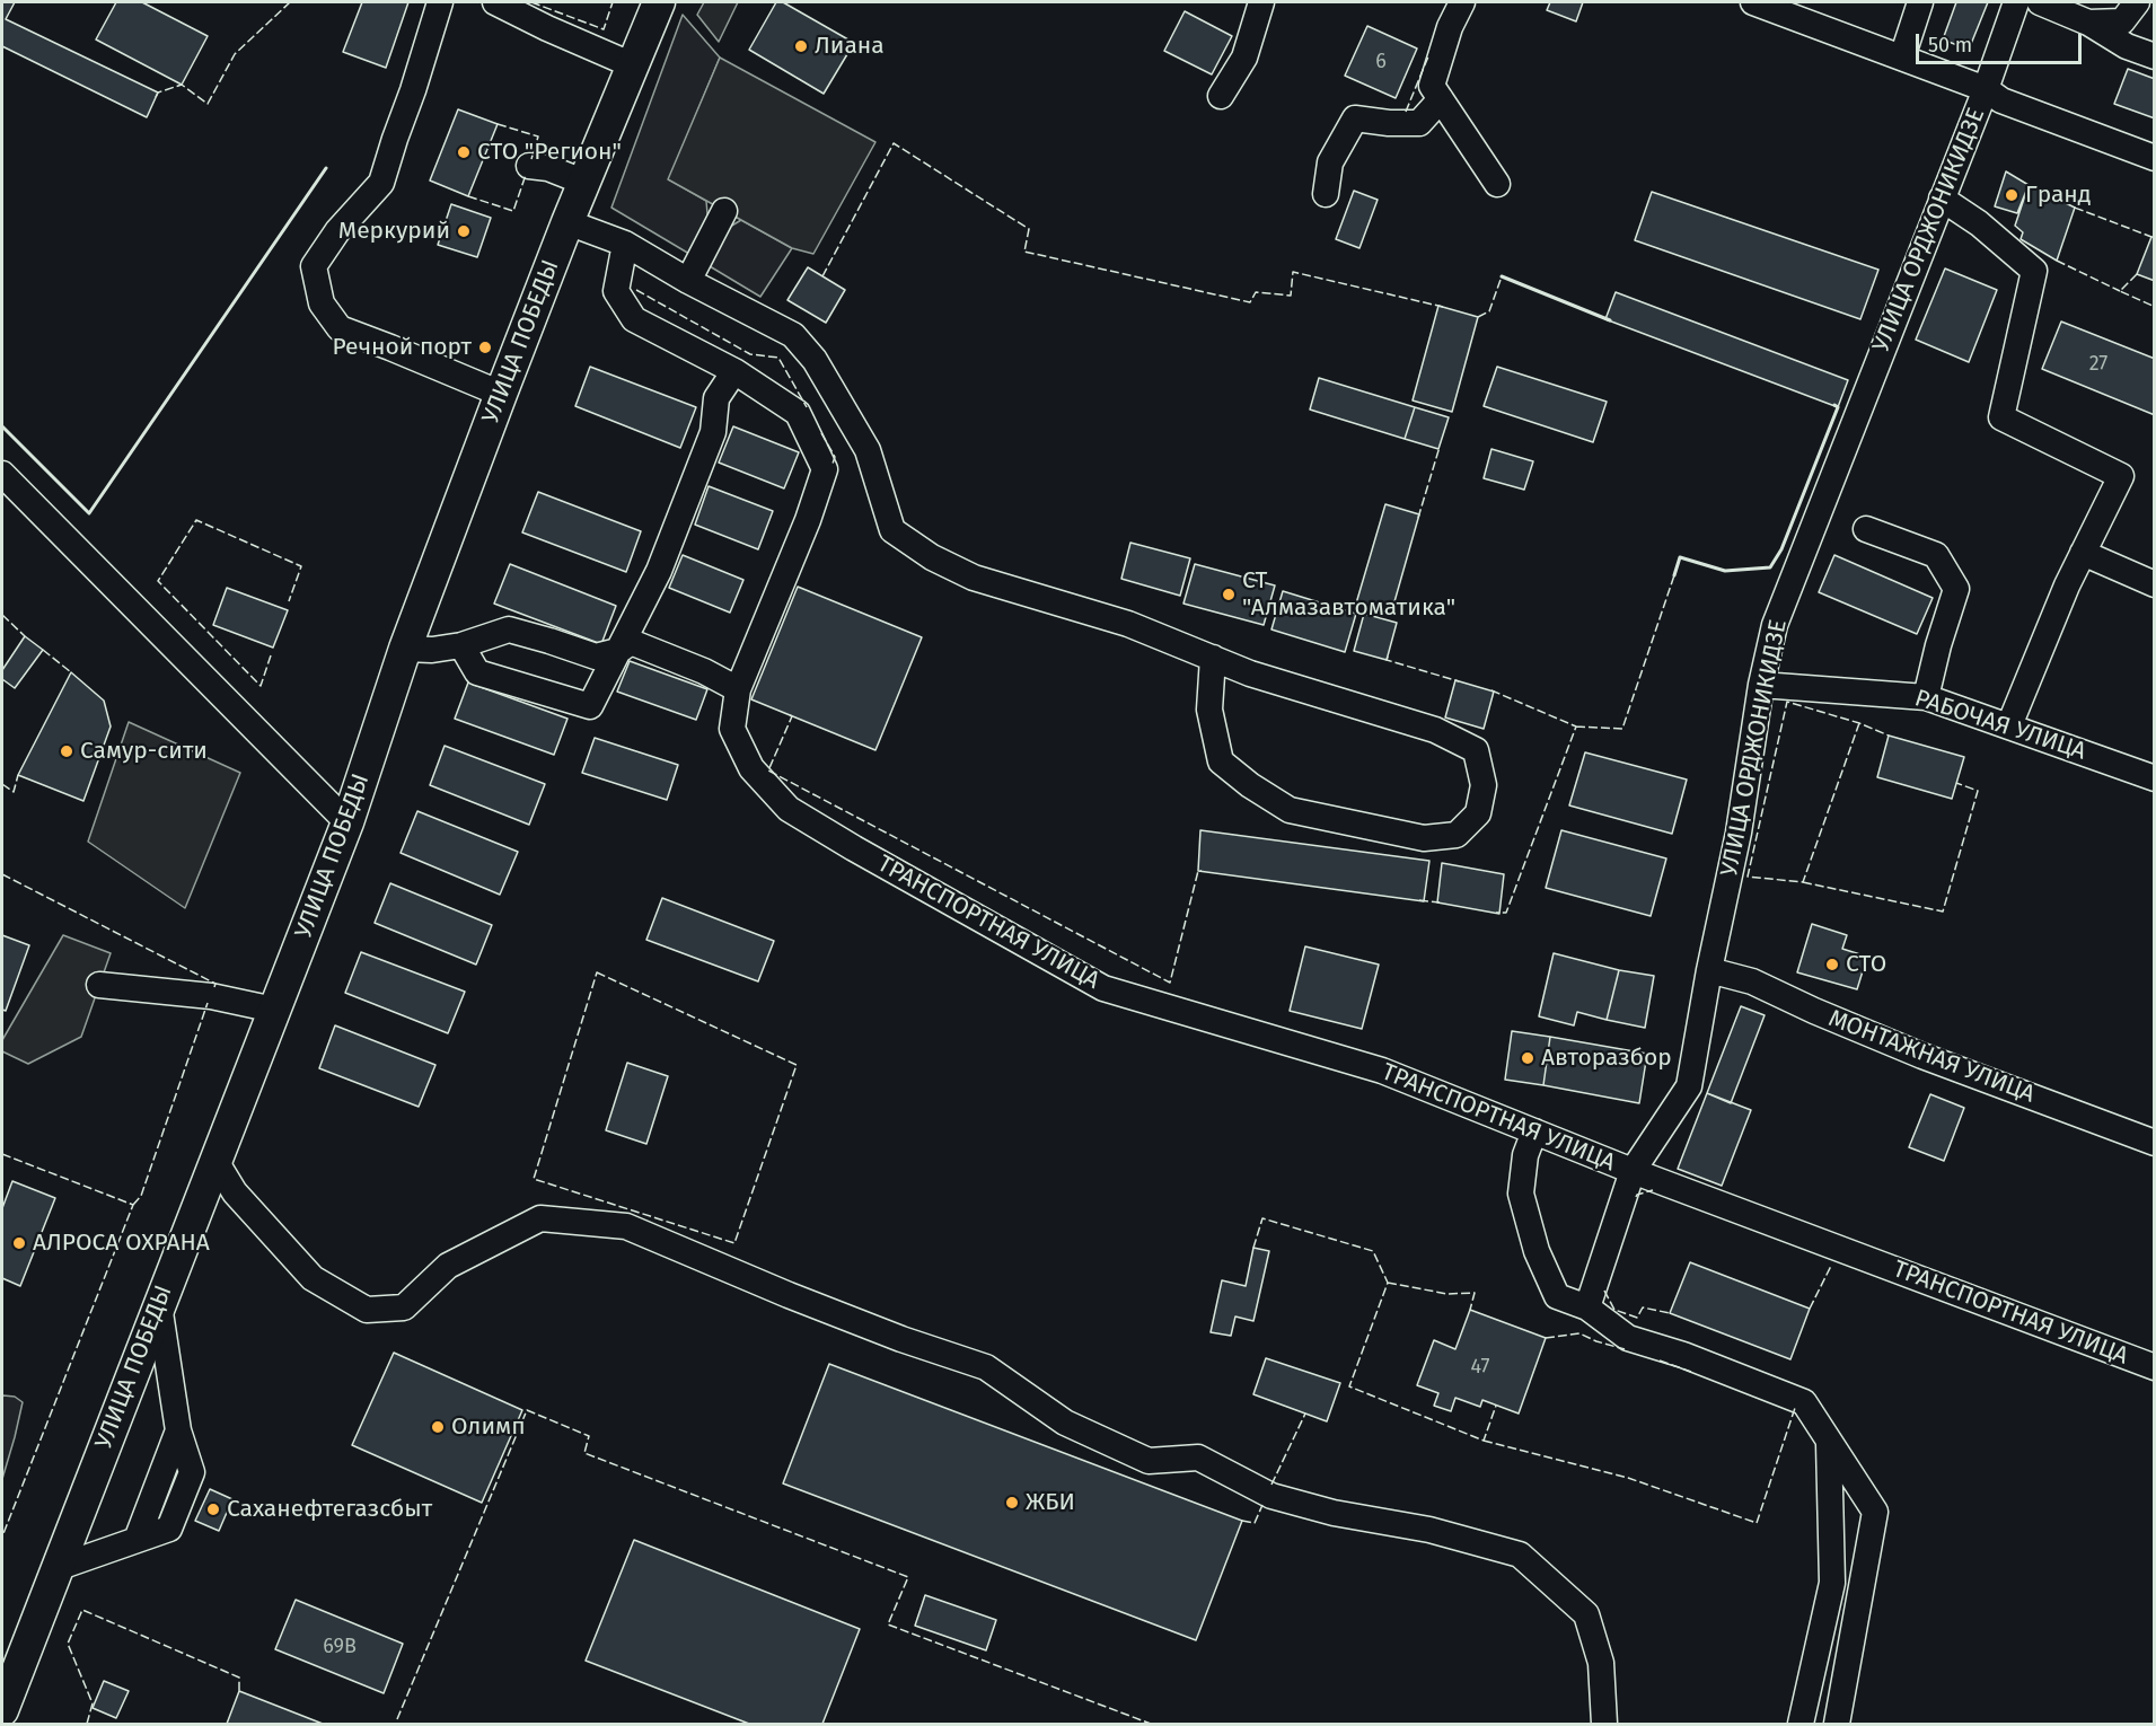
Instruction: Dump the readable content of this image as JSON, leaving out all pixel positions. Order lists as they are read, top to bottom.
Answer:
{
  "streets": {
    "main road": ["УЛИЦА ПОБЕДЫ"],
    "street": [
      "УЛИЦА ОРДЖОНИКИДЗЕ",
      "РАБОЧАЯ УЛИЦА",
      "ТРАНСПОРТНАЯ УЛИЦА",
      "МОНТАЖНАЯ УЛИЦА"
    ]
  },
  "crossings": [
    ["УЛИЦА ОРДЖОНИКИДЗЕ", "РАБОЧАЯ УЛИЦА"],
    ["УЛИЦА ОРДЖОНИКИДЗЕ", "ТРАНСПОРТНАЯ УЛИЦА"],
    ["УЛИЦА ОРДЖОНИКИДЗЕ", "МОНТАЖНАЯ УЛИЦА"]
  ],
  "places": [
    "Лиана",
    "СТО \"Регион\"",
    "Гранд",
    "Меркурий",
    "Речной порт",
    "СТ \"Алмазавтоматика\"",
    "Самур-сити",
    "СТО",
    "Авторазбор",
    "АЛРОСА ОХРАНА",
    "Олимп",
    "ЖБИ",
    "Саханефтегазсбыт"
  ],
  "house_numbers": [
    "6",
    "27",
    "47",
    "69В"
  ],
  "scale_bar": "50 m"
}
